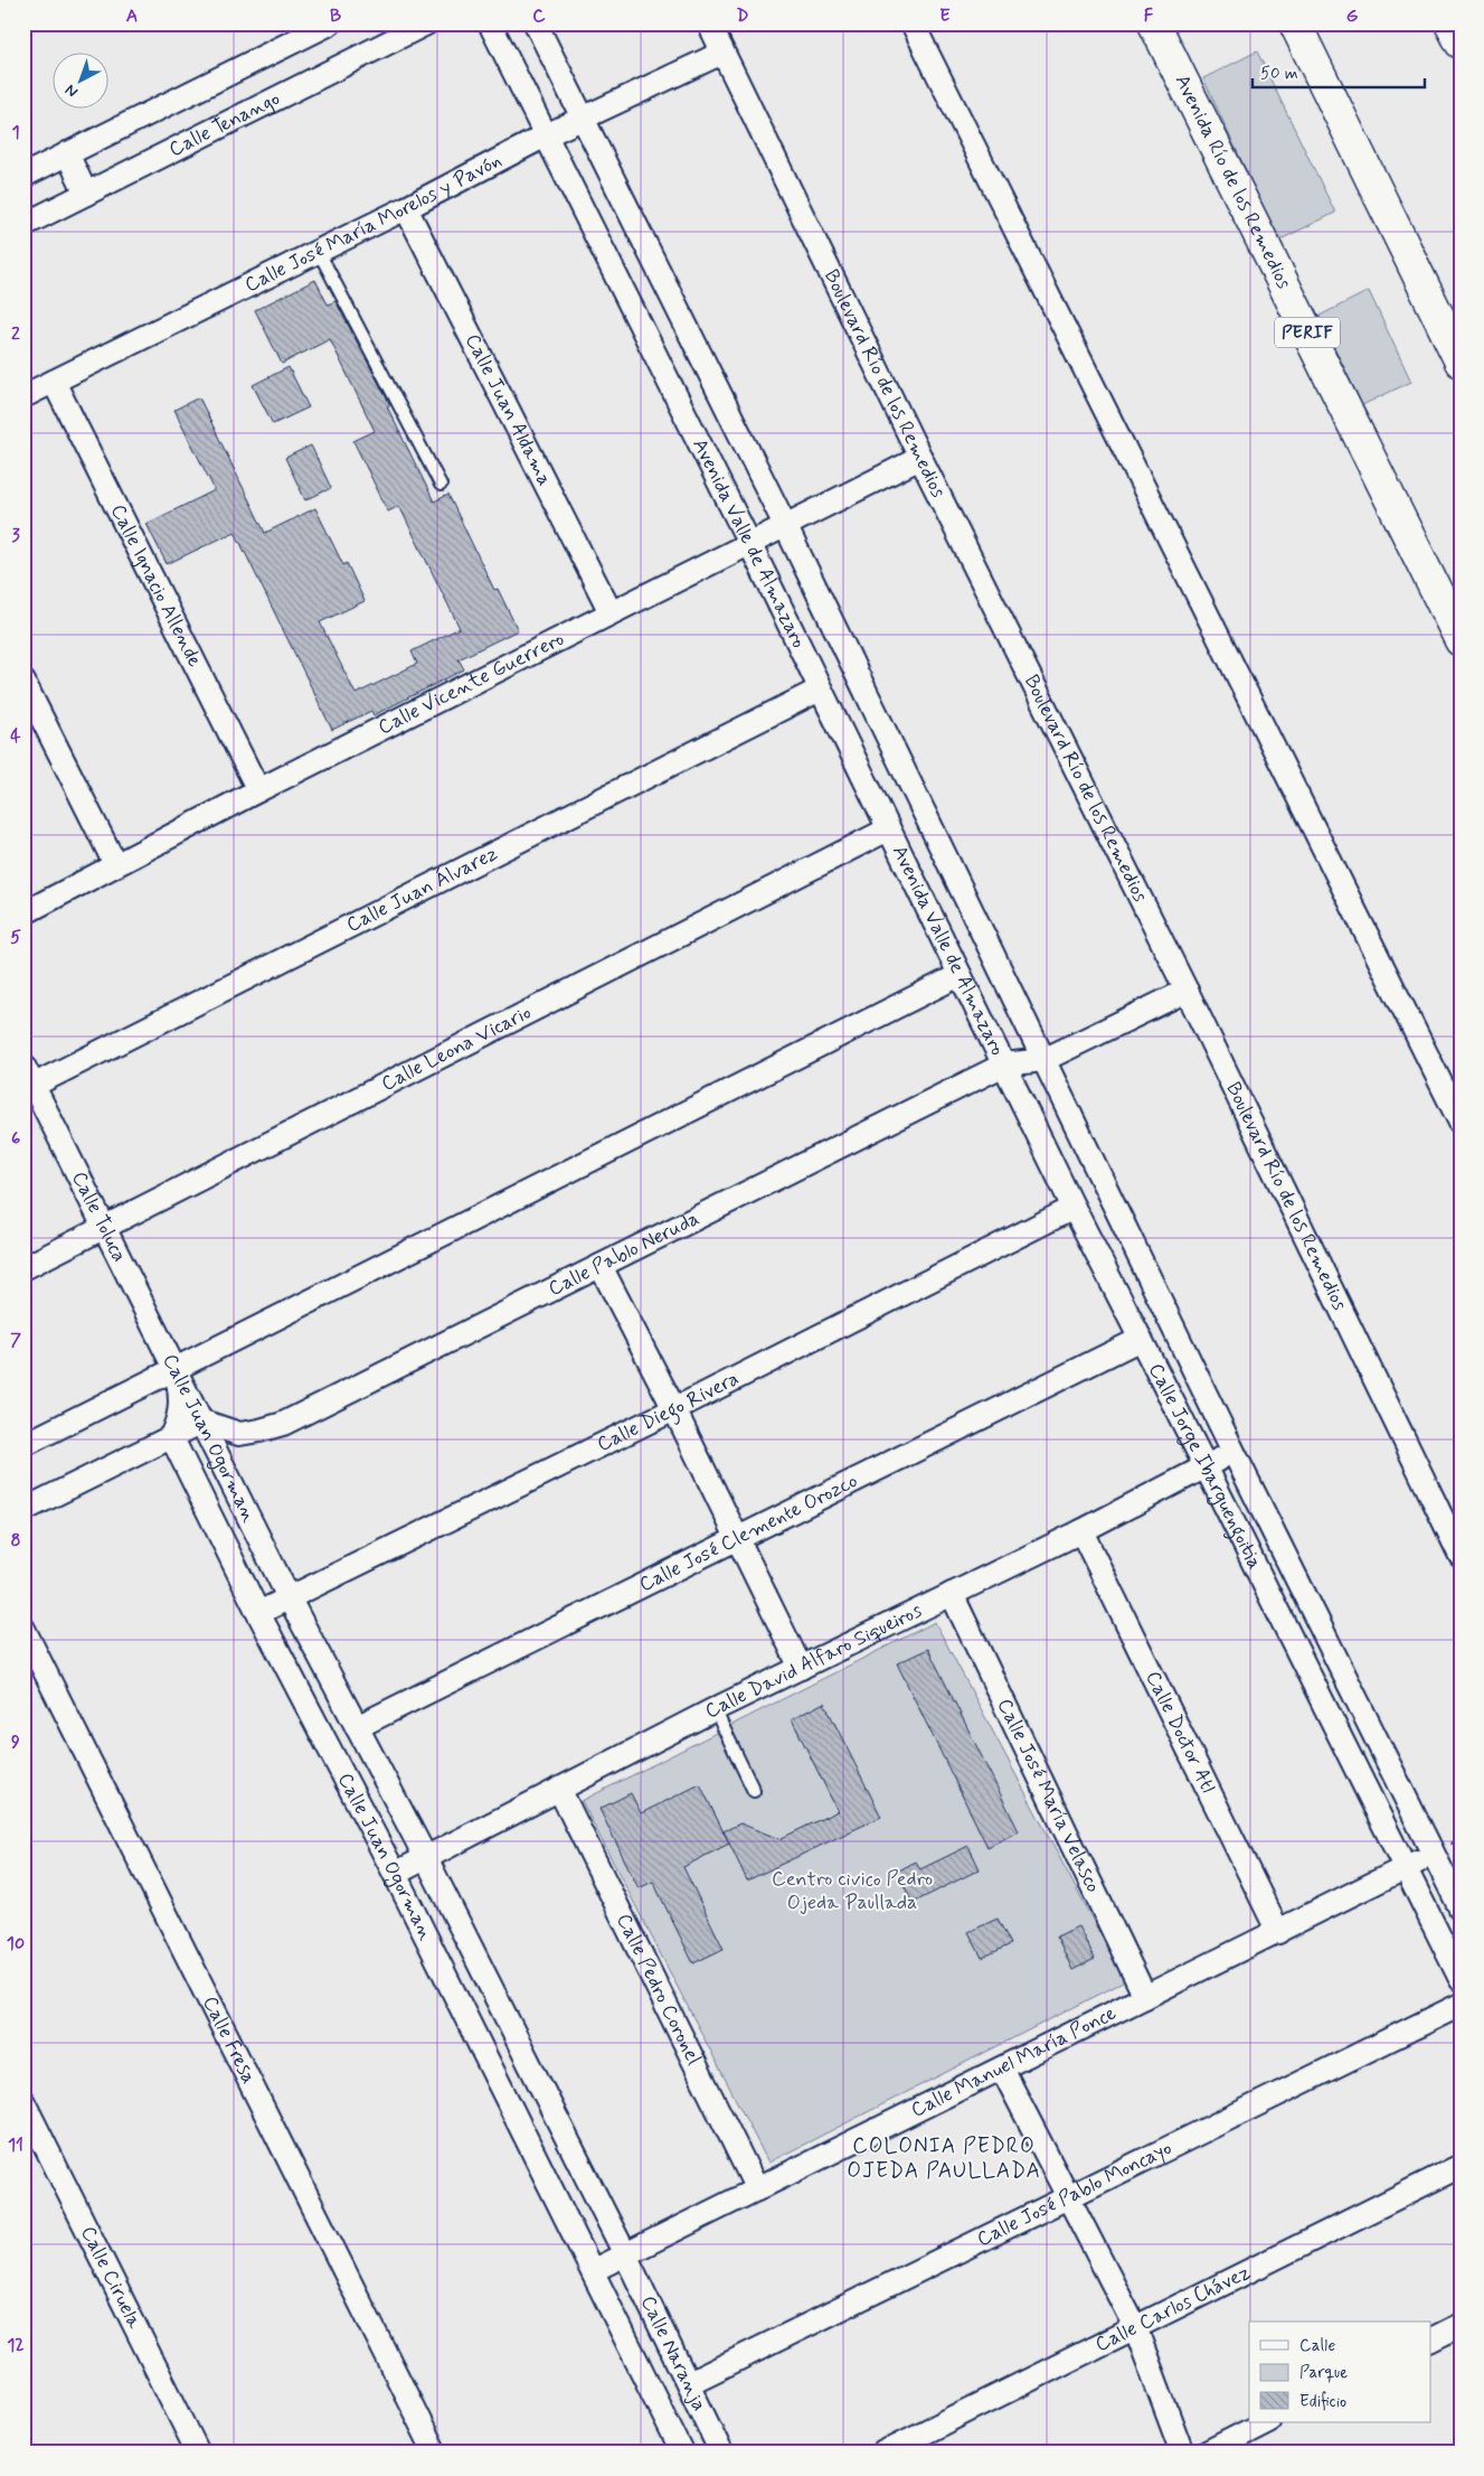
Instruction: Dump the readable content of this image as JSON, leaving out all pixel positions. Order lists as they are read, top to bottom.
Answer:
{
  "streets": {
    "highway": ["Avenida Río de los Remedios", "PERIF"],
    "street": [
      "Calle Tenango",
      "Calle José María Morelos y Pavón",
      "Boulevard Río de los Remedios",
      "Calle Juan Aldama",
      "Avenida Valle de Almazaro",
      "Calle Ignacio Allende",
      "Calle Vicente Guerrero",
      "Calle Juan Álvarez",
      "Calle Leona Vicario",
      "Calle Toluca",
      "Calle Pablo Neruda",
      "Calle Diego Rivera",
      "Calle Juan Ogorman",
      "Calle Jorge Ibarguengoitia",
      "Calle José Clemente Orozco",
      "Calle David Alfaro Siqueiros",
      "Calle Doctor Atl",
      "Calle José María Velasco",
      "Calle Pedro Coronel",
      "Calle Fresa",
      "Calle Manuel María Ponce",
      "Calle José Pablo Moncayo",
      "Calle Ciruela",
      "Calle Carlos Chávez",
      "Calle Naranja"
    ]
  },
  "crossings": [
    ["Calle José María Morelos y Pavón", "Boulevard Río de los Remedios"],
    ["Calle José María Morelos y Pavón", "Calle Juan Aldama"],
    ["Calle José María Morelos y Pavón", "Avenida Valle de Almazaro"],
    ["Calle José María Morelos y Pavón", "Calle Ignacio Allende"],
    ["Boulevard Río de los Remedios", "Calle Vicente Guerrero"],
    ["Boulevard Río de los Remedios", "Calle Pablo Neruda"],
    ["Calle Juan Aldama", "Calle Vicente Guerrero"],
    ["Avenida Valle de Almazaro", "Calle Vicente Guerrero"],
    ["Avenida Valle de Almazaro", "Calle Juan Álvarez"],
    ["Avenida Valle de Almazaro", "Calle Leona Vicario"],
    ["Avenida Valle de Almazaro", "Calle Pablo Neruda"],
    ["Avenida Valle de Almazaro", "Calle Jorge Ibarguengoitia"],
    ["Calle Ignacio Allende", "Calle Vicente Guerrero"],
    ["Calle Juan Álvarez", "Calle Toluca"],
    ["Calle Leona Vicario", "Calle Toluca"],
    ["Calle Toluca", "Calle Juan Ogorman"],
    ["Calle Pablo Neruda", "Calle Juan Ogorman"],
    ["Calle Pablo Neruda", "Calle Jorge Ibarguengoitia"],
    ["Calle Diego Rivera", "Calle Juan Ogorman"],
    ["Calle Diego Rivera", "Calle Jorge Ibarguengoitia"],
    ["Calle Juan Ogorman", "Calle José Clemente Orozco"],
    ["Calle Juan Ogorman", "Calle David Alfaro Siqueiros"],
    ["Calle Juan Ogorman", "Calle Manuel María Ponce"],
    ["Calle Juan Ogorman", "Calle Naranja"],
    ["Calle Jorge Ibarguengoitia", "Calle José Clemente Orozco"],
    ["Calle Jorge Ibarguengoitia", "Calle David Alfaro Siqueiros"],
    ["Calle Jorge Ibarguengoitia", "Calle Manuel María Ponce"],
    ["Calle David Alfaro Siqueiros", "Calle Doctor Atl"],
    ["Calle David Alfaro Siqueiros", "Calle José María Velasco"],
    ["Calle David Alfaro Siqueiros", "Calle Pedro Coronel"],
    ["Calle Doctor Atl", "Calle Manuel María Ponce"],
    ["Calle José María Velasco", "Calle Manuel María Ponce"],
    ["Calle Pedro Coronel", "Calle Manuel María Ponce"],
    ["Calle Manuel María Ponce", "Calle Naranja"],
    ["Calle José Pablo Moncayo", "Calle Naranja"]
  ],
  "districts": ["COLONIA PEDRO OJEDA PAULLADA"],
  "parks": ["Centro civico Pedro Ojeda Paullada"],
  "legend": ["Calle", "Parque", "Edificio"],
  "scale_bar": "50 m",
  "north": "bottom left",
  "grid": {
    "columns": [
      "A",
      "B",
      "C",
      "D",
      "E",
      "F",
      "G"
    ],
    "rows": [
      "1",
      "2",
      "3",
      "4",
      "5",
      "6",
      "7",
      "8",
      "9",
      "10",
      "11",
      "12"
    ]
  }
}
